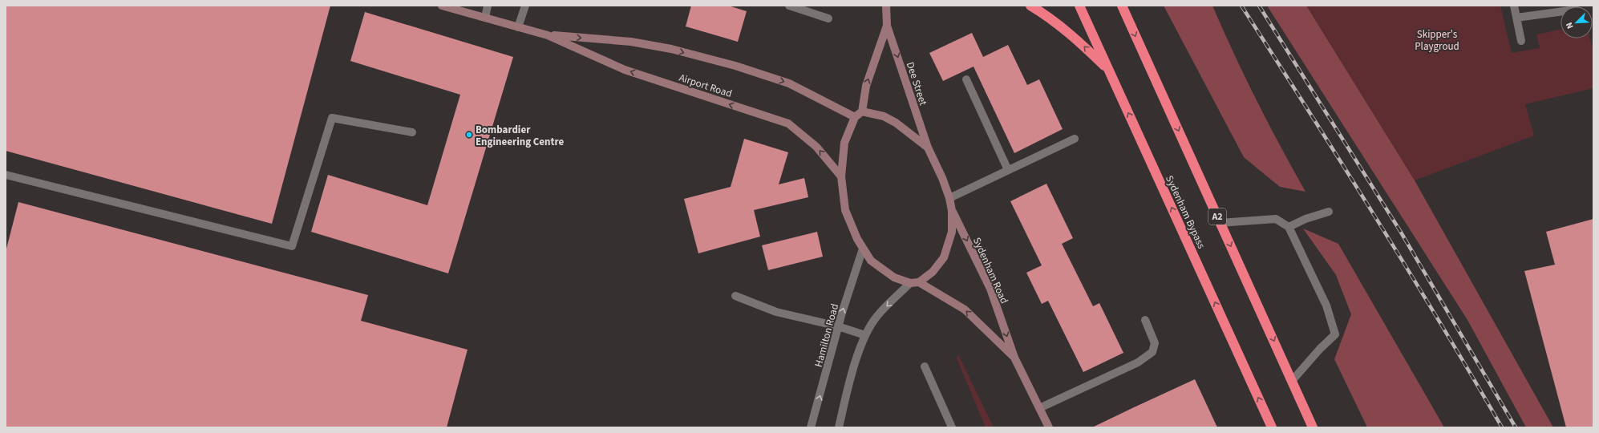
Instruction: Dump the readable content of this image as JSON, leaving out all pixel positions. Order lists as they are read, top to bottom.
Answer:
{
  "streets": {
    "highway": ["Sydenham Bypass", "A2"],
    "street": [
      "Dee Street",
      "Airport Road",
      "Sydenham Road",
      "Hamilton Road"
    ]
  },
  "crossings": [
    ["Dee Street", "Sydenham Road"],
    ["Airport Road", "Sydenham Road"],
    ["Sydenham Road", "Hamilton Road"]
  ],
  "parks": ["Skipper's Playgroud"],
  "places": ["Bombardier Engineering Centre"],
  "north": "bottom left"
}
